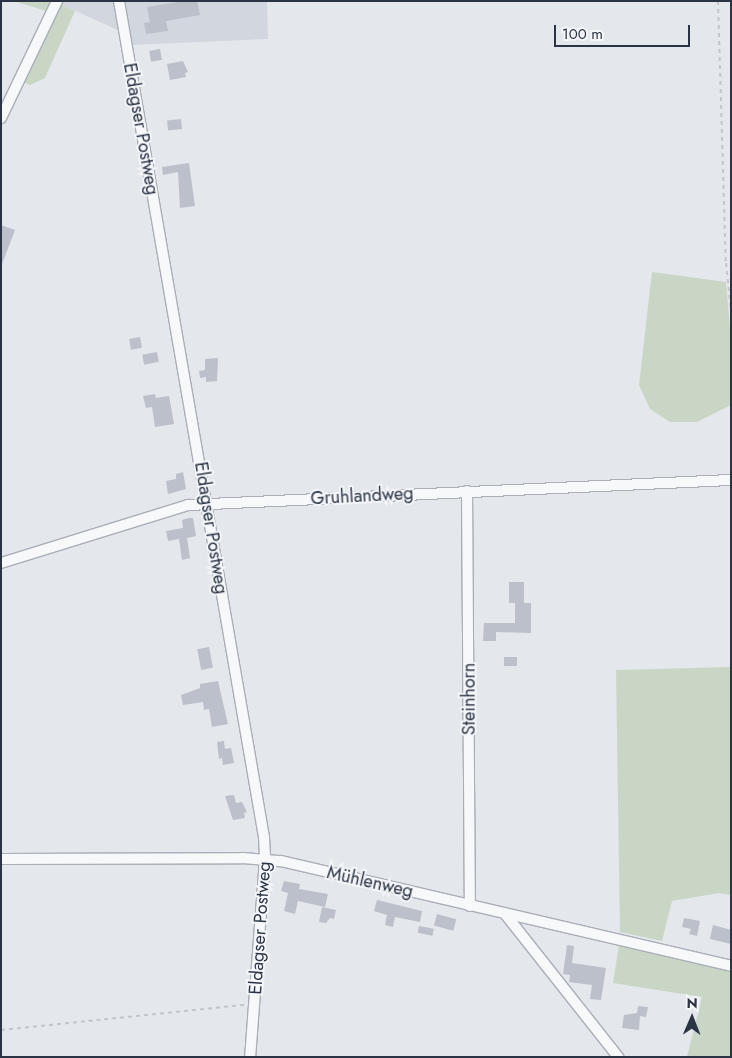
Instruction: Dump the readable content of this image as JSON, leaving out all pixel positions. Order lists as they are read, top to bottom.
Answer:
{
  "streets": {
    "street": [
      "Eldagser Postweg",
      "Gruhlandweg",
      "Steinhorn",
      "Mühlenweg"
    ]
  },
  "crossings": [
    ["Eldagser Postweg", "Gruhlandweg"],
    ["Eldagser Postweg", "Mühlenweg"],
    ["Gruhlandweg", "Steinhorn"],
    ["Steinhorn", "Mühlenweg"]
  ],
  "scale_bar": "100 m",
  "north": "top"
}
